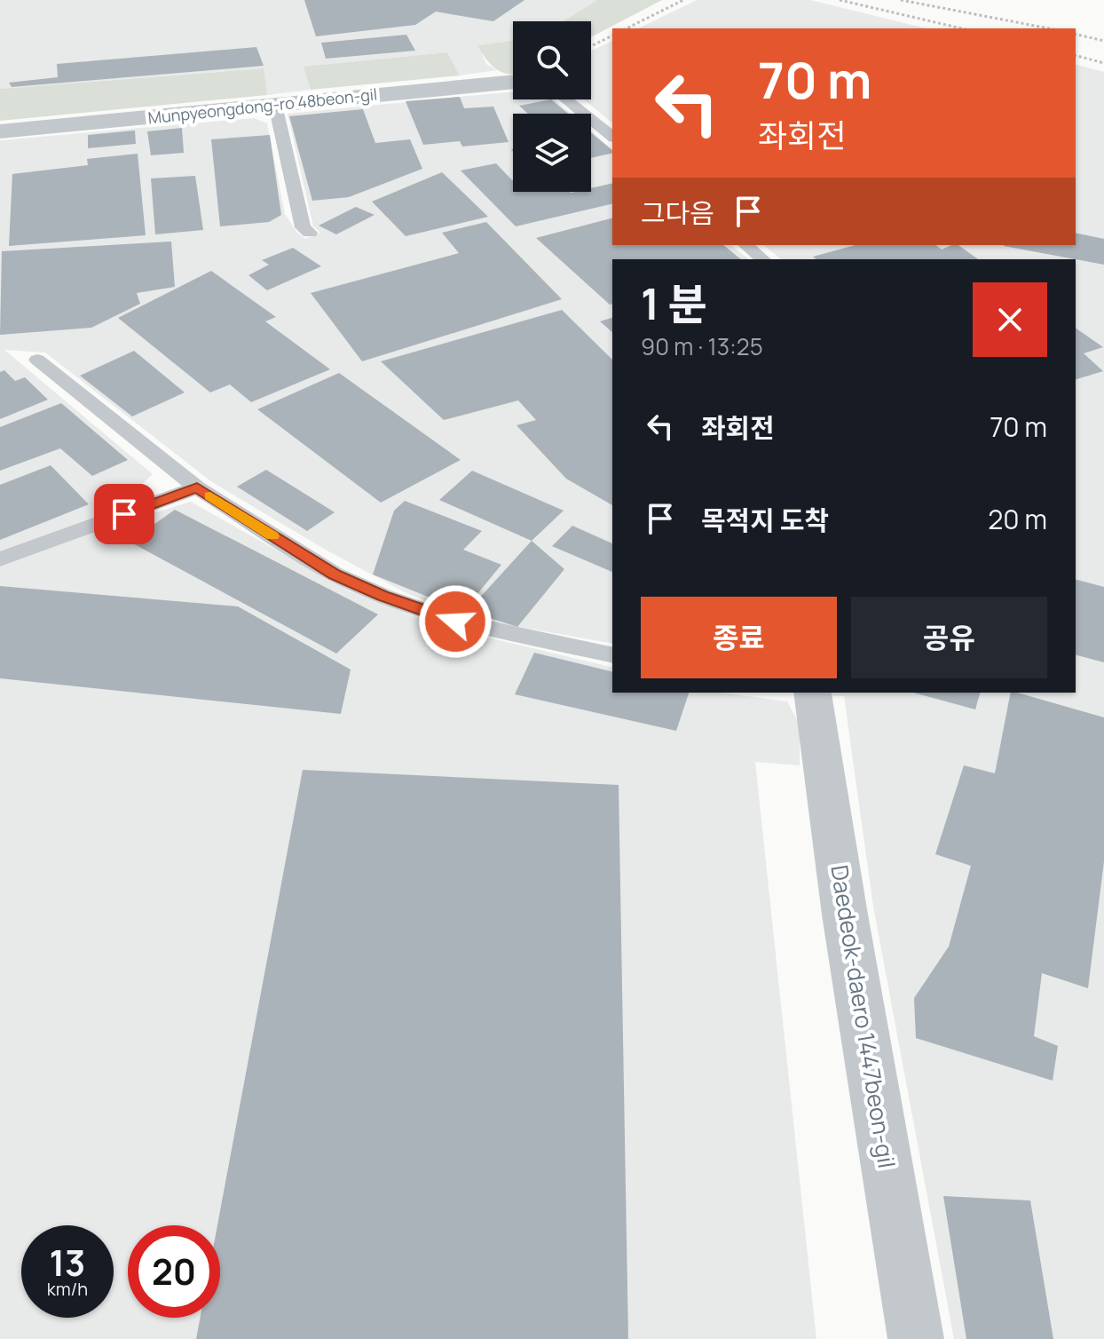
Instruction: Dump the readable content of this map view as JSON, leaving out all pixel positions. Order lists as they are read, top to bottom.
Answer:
{
  "streets": {
    "street": ["Munpyeongdong-ro 48beon-gil", "Daedeok-daero 1447beon-gil"]
  },
  "page": {
    "turn": ["70 m", "좌회전"],
    "then": "그다음",
    "heading": ["1 분", "90 m · 13:25"],
    "list": [
      {
        "name": "좌회전",
        "value": "70 m"
      },
      {
        "name": "목적지 도착",
        "value": "20 m"
      }
    ],
    "buttons": ["종료", "공유"],
    "speed": "13 km/h",
    "limit": "20"
  }
}
